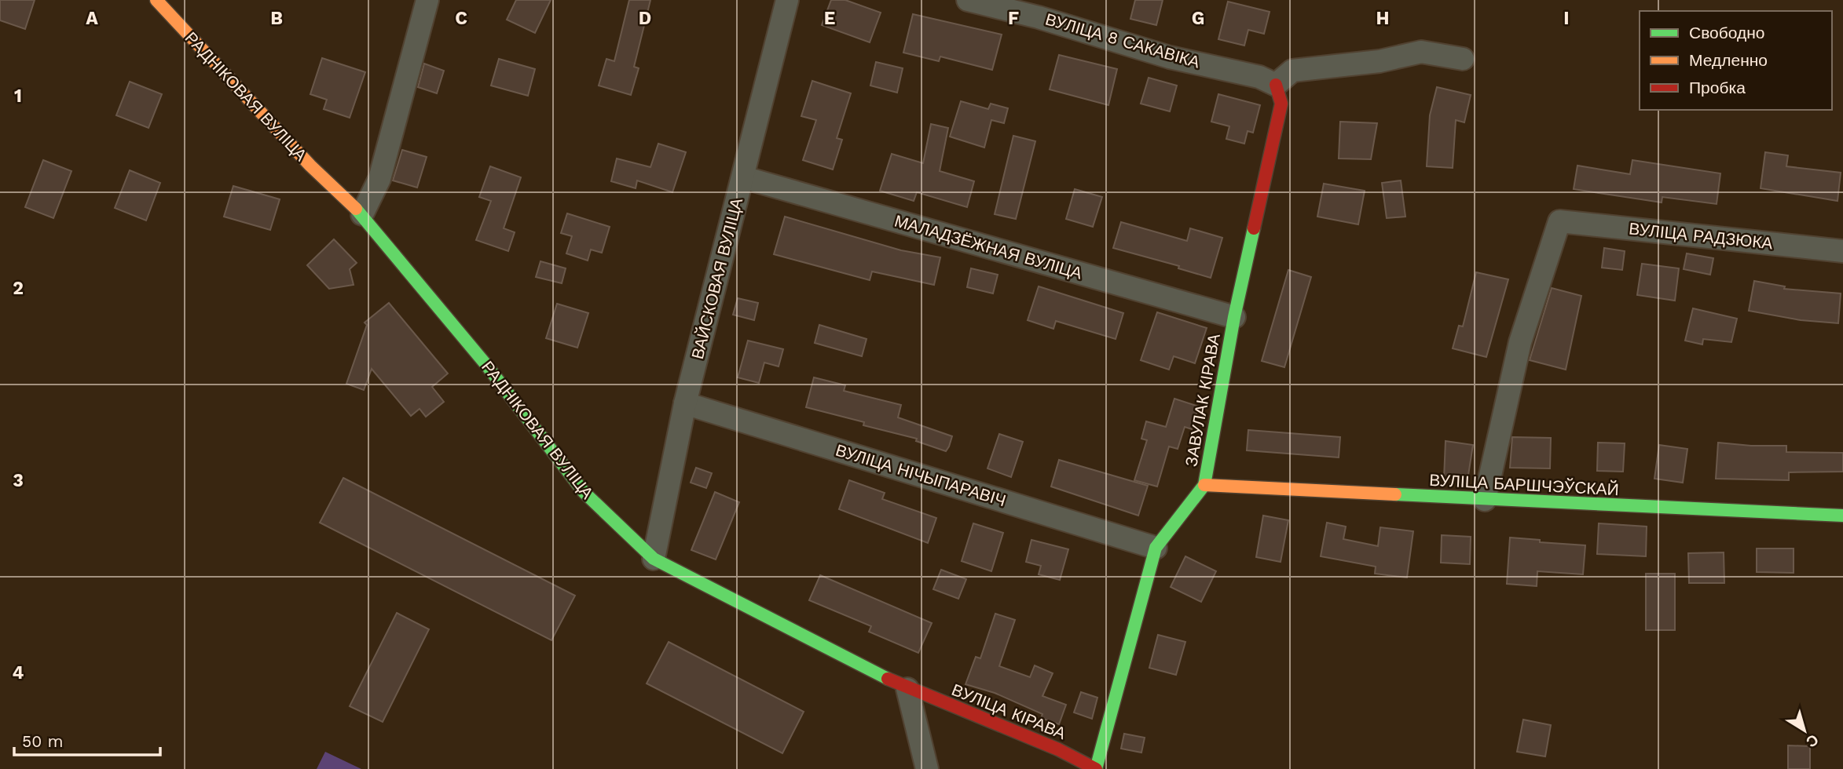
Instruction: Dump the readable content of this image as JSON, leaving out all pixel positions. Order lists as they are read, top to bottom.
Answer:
{
  "streets": {
    "street": [
      "ВУЛІЦА 8 САКАВІКА",
      "РАДНІКОВАЯ ВУЛІЦА",
      "ВУЛІЦА РАДЗЮКА",
      "МАЛАДЗЁЖНАЯ ВУЛІЦА",
      "ВАЙСКОВАЯ ВУЛІЦА",
      "ЗАВУЛАК КІРАВА",
      "ВУЛІЦА НІЧЫПАРАВІЧ",
      "ВУЛІЦА БАРШЧЭЎСКАЙ",
      "ВУЛІЦА КІРАВА"
    ]
  },
  "crossings": [
    ["ВУЛІЦА 8 САКАВІКА", "ЗАВУЛАК КІРАВА"],
    ["РАДНІКОВАЯ ВУЛІЦА", "ВАЙСКОВАЯ ВУЛІЦА"],
    ["РАДНІКОВАЯ ВУЛІЦА", "ВУЛІЦА КІРАВА"],
    ["ВУЛІЦА РАДЗЮКА", "ВУЛІЦА БАРШЧЭЎСКАЙ"],
    ["МАЛАДЗЁЖНАЯ ВУЛІЦА", "ВАЙСКОВАЯ ВУЛІЦА"],
    ["МАЛАДЗЁЖНАЯ ВУЛІЦА", "ЗАВУЛАК КІРАВА"],
    ["ВАЙСКОВАЯ ВУЛІЦА", "ВУЛІЦА НІЧЫПАРАВІЧ"],
    ["ЗАВУЛАК КІРАВА", "ВУЛІЦА НІЧЫПАРАВІЧ"],
    ["ЗАВУЛАК КІРАВА", "ВУЛІЦА БАРШЧЭЎСКАЙ"],
    ["ЗАВУЛАК КІРАВА", "ВУЛІЦА КІРАВА"]
  ],
  "legend": ["Свободно", "Медленно", "Пробка"],
  "scale_bar": "50 m",
  "north": "bottom right",
  "grid": {
    "columns": [
      "A",
      "B",
      "C",
      "D",
      "E",
      "F",
      "G",
      "H",
      "I"
    ],
    "rows": [
      "1",
      "2",
      "3",
      "4"
    ]
  }
}
